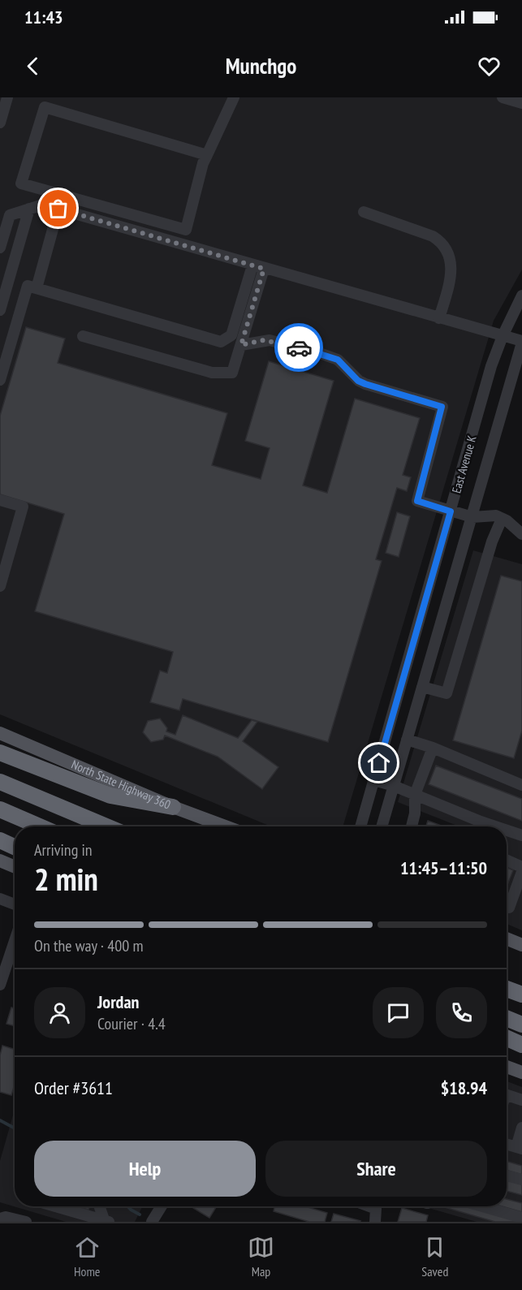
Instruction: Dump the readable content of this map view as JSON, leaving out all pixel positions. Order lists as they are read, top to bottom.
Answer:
{
  "streets": {
    "main road": ["North State Highway 360"],
    "street": ["East Avenue K"]
  },
  "page": {
    "status": "11:43",
    "header": "Munchgo",
    "heading": ["2 min", "Arriving in", "11:45–11:50"],
    "panel": [
      "Jordan",
      "Courier · 4.4",
      "Order #3611",
      "$18.94"
    ],
    "bar": "On the way · 400 m",
    "buttons": ["Help", "Share"],
    "tabs": ["Home", "Map", "Saved"]
  }
}
